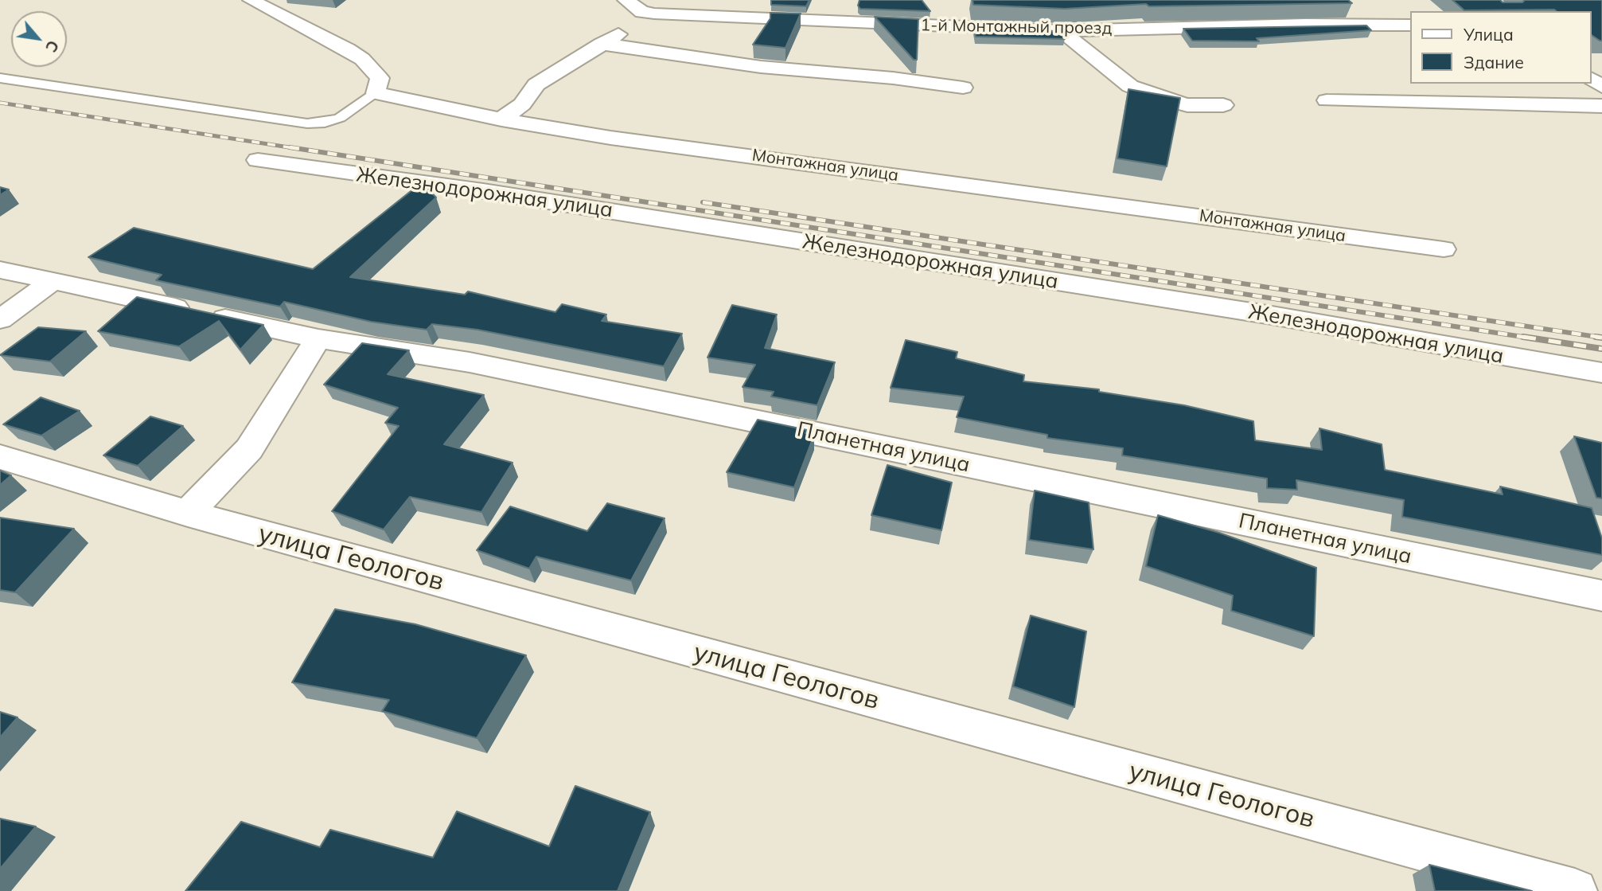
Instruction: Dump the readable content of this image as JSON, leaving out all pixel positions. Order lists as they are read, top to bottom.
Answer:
{
  "streets": {
    "street": [
      "1-й Монтажный проезд",
      "Монтажная улица",
      "Железнодорожная улица",
      "Планетная улица",
      "улица Геологов"
    ]
  },
  "legend": ["Улица", "Здание"],
  "north": "bottom right"
}
